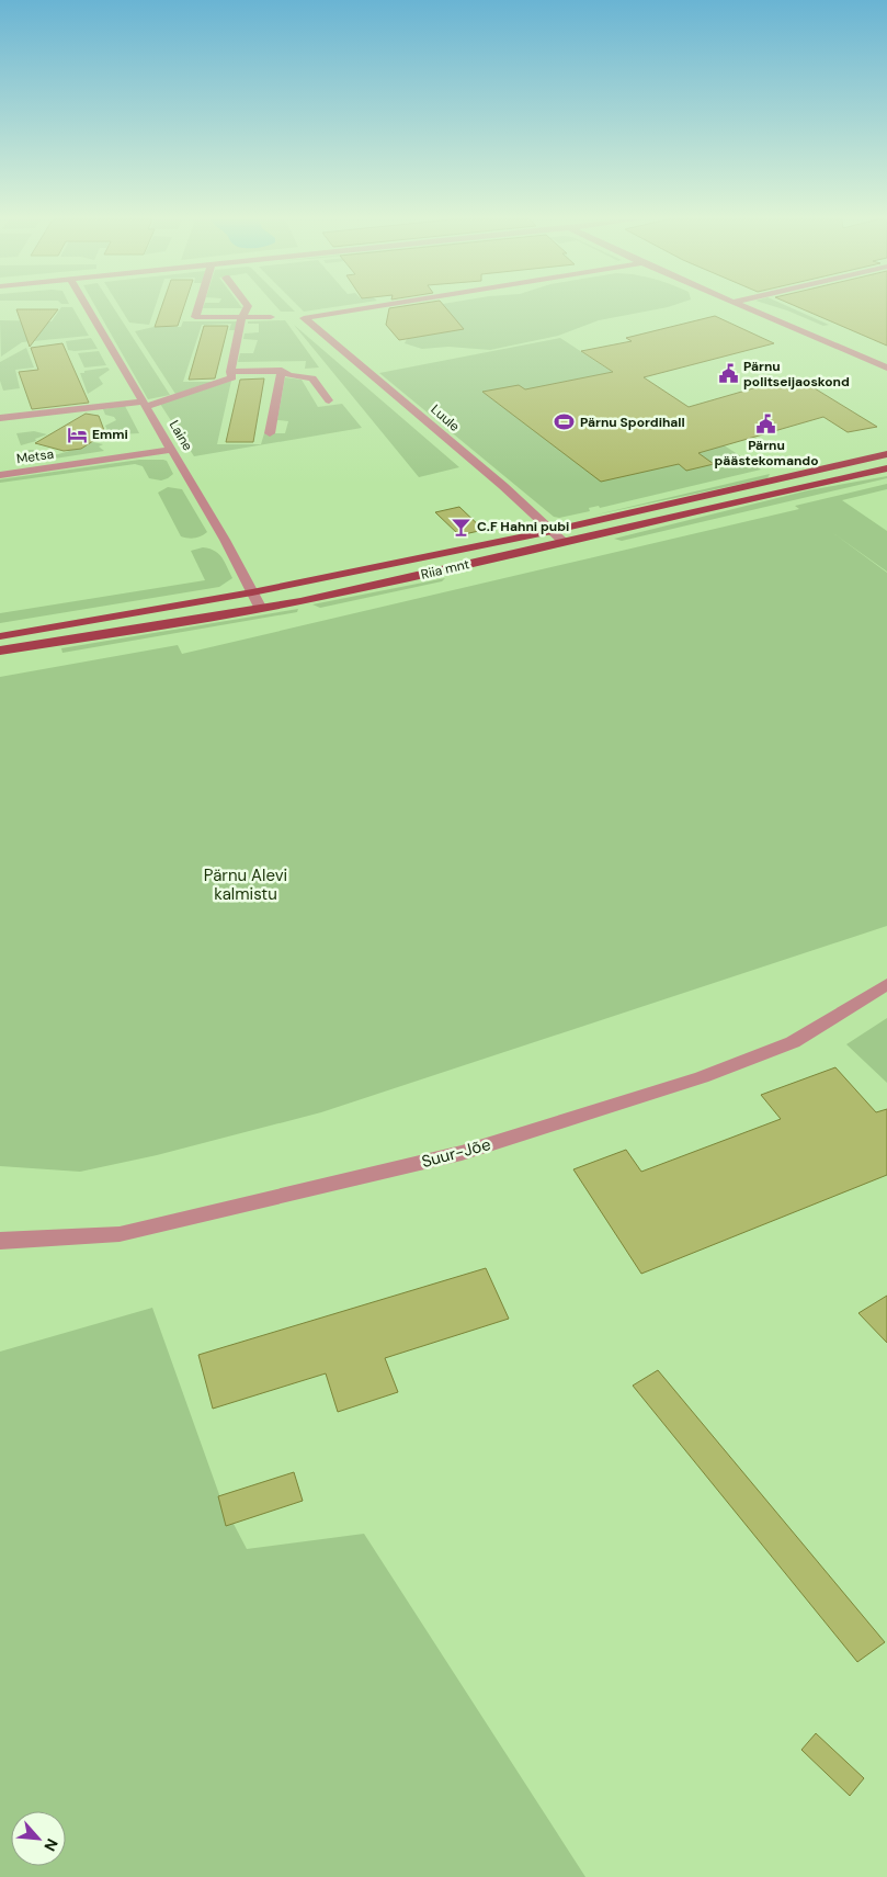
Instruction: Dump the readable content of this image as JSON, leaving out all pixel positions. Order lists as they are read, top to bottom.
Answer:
{
  "streets": {
    "main road": ["Riia mnt"],
    "street": [
      "Luule",
      "Laine",
      "Metsa",
      "Suur-Jõe"
    ]
  },
  "crossings": [
    ["Luule", "Riia mnt"],
    ["Laine", "Metsa"],
    ["Laine", "Riia mnt"]
  ],
  "parks": ["Pärnu Alevi kalmistu"],
  "places": {
    "public building": ["Pärnu politseijaoskond", "Pärnu päästekomando"],
    "sports": ["Pärnu Spordihall"],
    "hotel": ["Emmi"],
    "bar": ["C.F Hahni pubi"]
  },
  "north": "bottom right"
}
